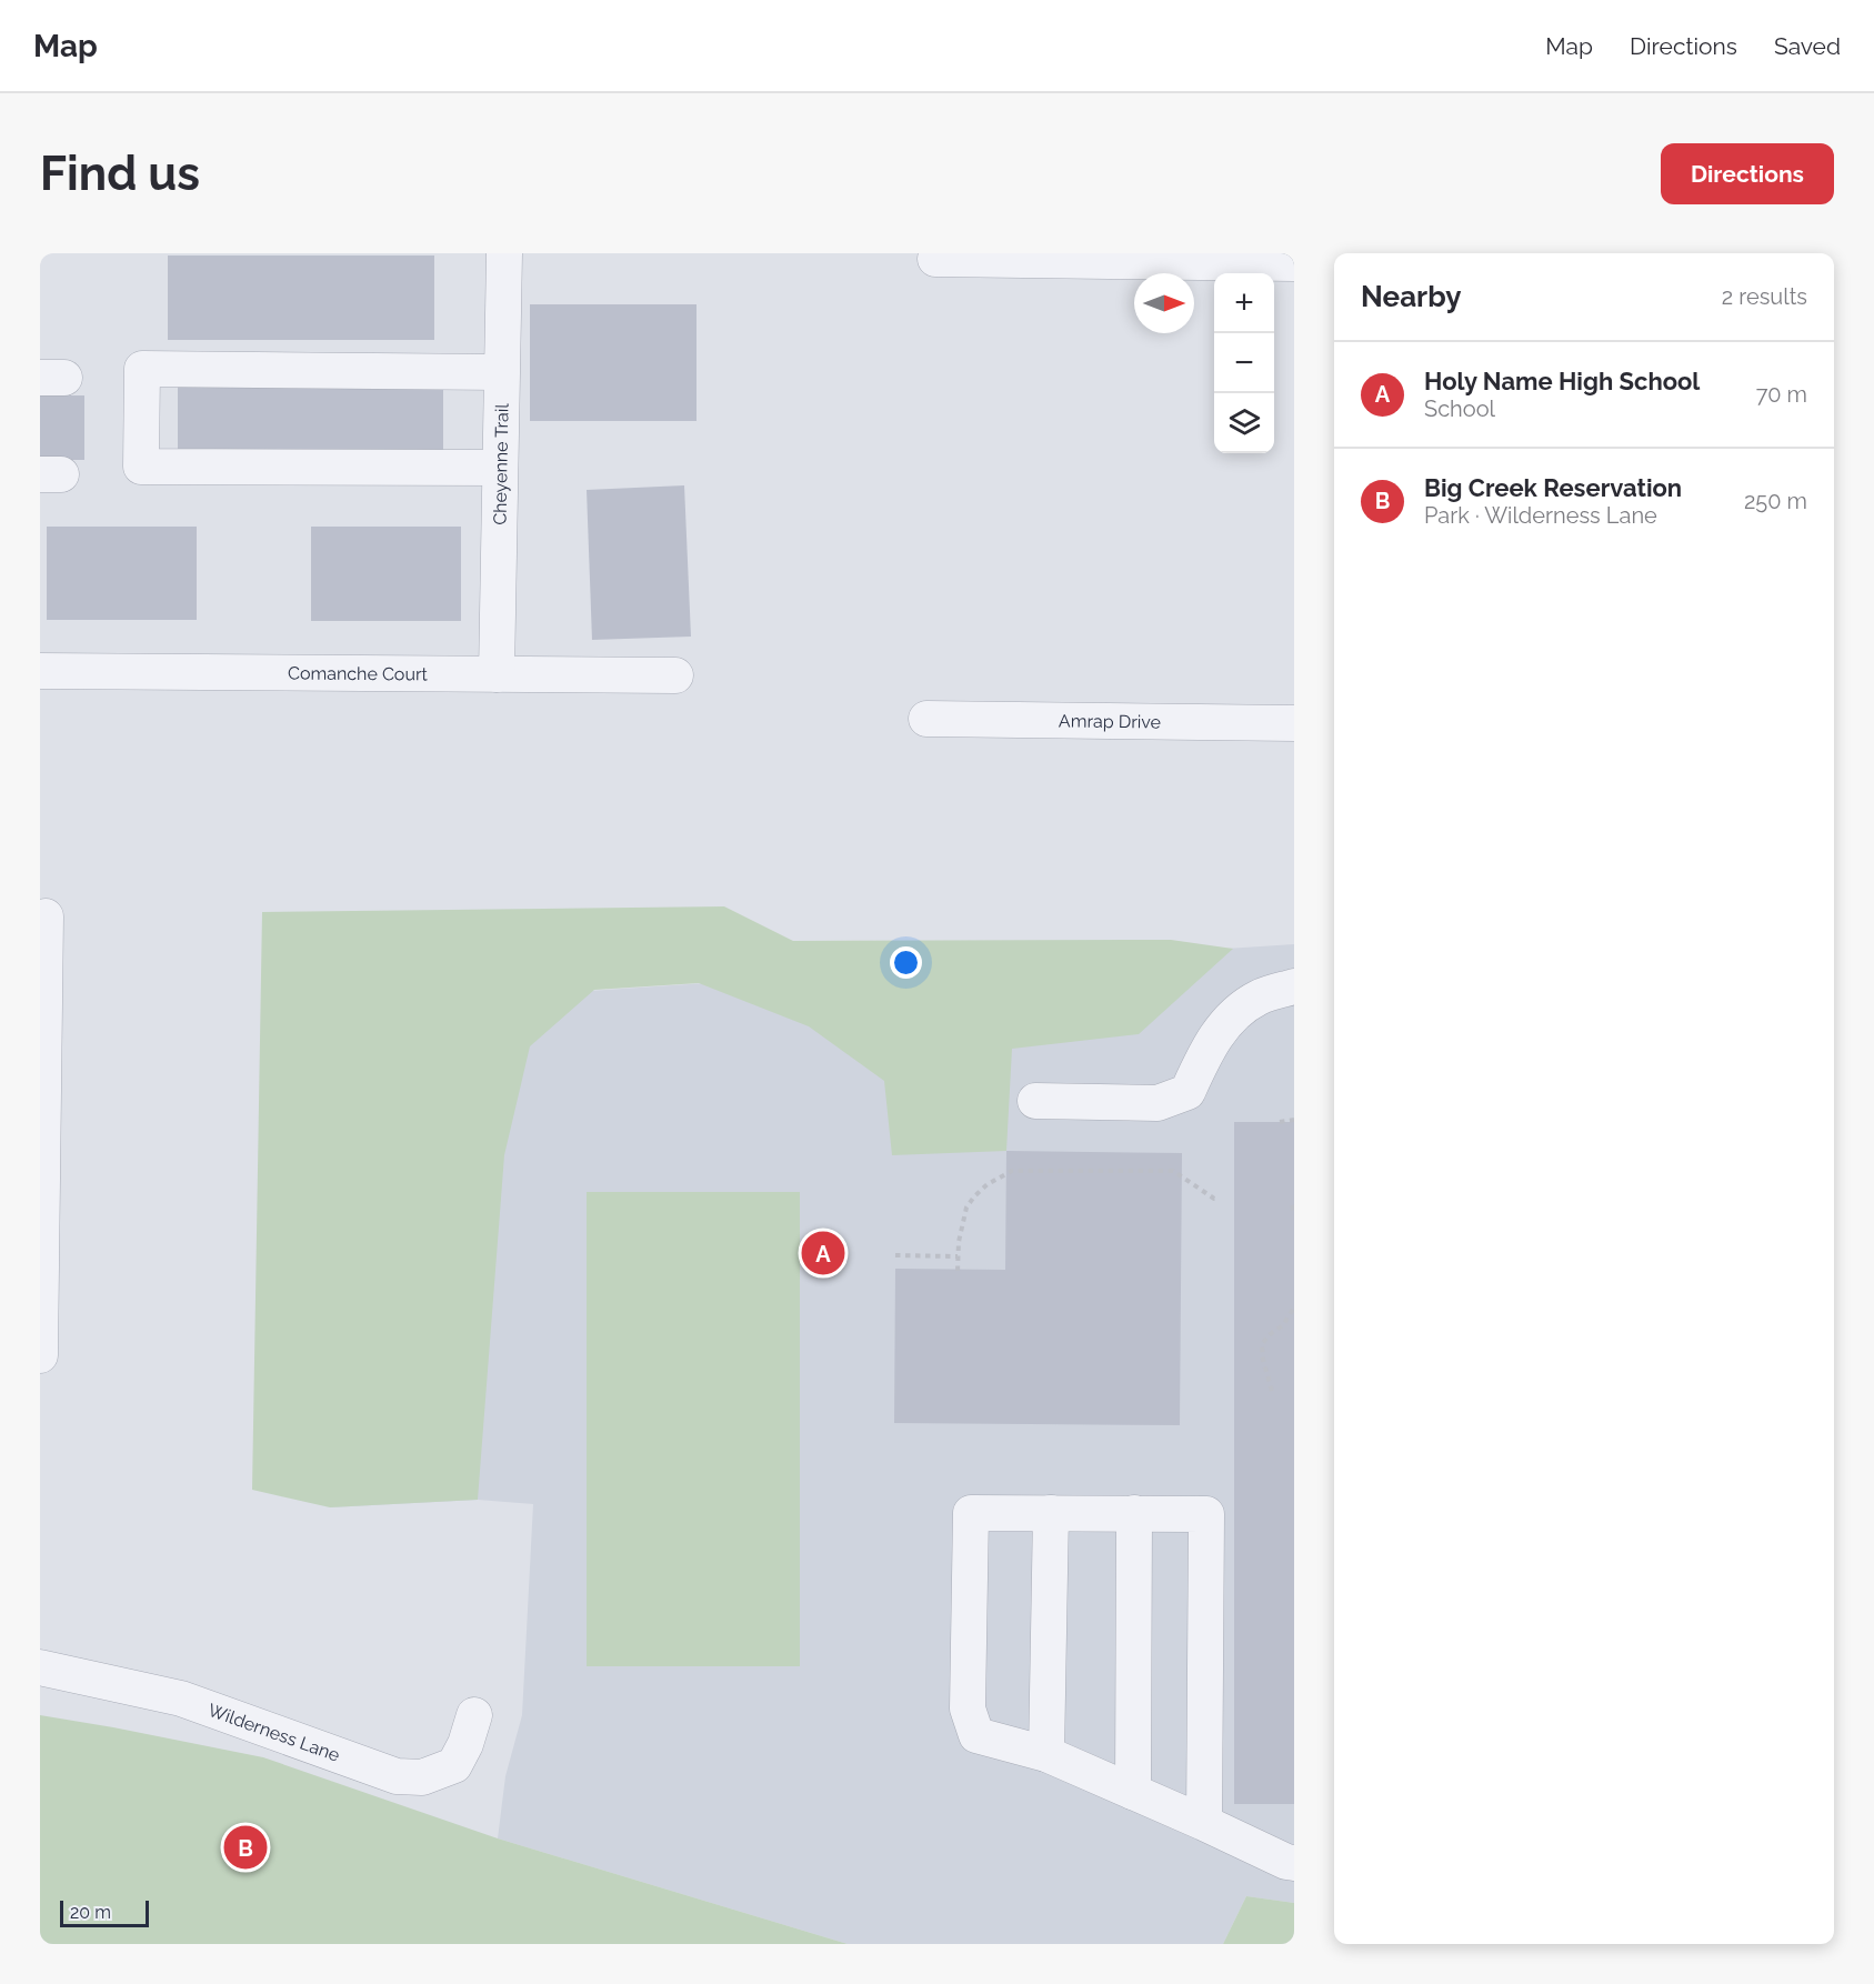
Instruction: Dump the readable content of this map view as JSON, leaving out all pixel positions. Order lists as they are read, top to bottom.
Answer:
{
  "streets": {
    "street": [
      "Cheyenne Trail",
      "Comanche Court",
      "Amrap Drive",
      "Wilderness Lane"
    ]
  },
  "crossings": [
    ["Cheyenne Trail", "Comanche Court"]
  ],
  "scale_bar": "20 m",
  "north": "right",
  "page": {
    "header": "Map",
    "nav": ["Map", "Directions", "Saved"],
    "buttons": "Directions",
    "title": "Find us",
    "heading": ["Nearby", "2 results"],
    "map_buttons": ["+", "−"],
    "list": [
      {
        "mark": "A",
        "name": "Holy Name High School",
        "note": "School",
        "value": "70 m"
      },
      {
        "mark": "B",
        "name": "Big Creek Reservation",
        "note": "Park · Wilderness Lane",
        "value": "250 m"
      }
    ],
    "pins": ["A", "B"],
    "scale": "20 m"
  }
}
